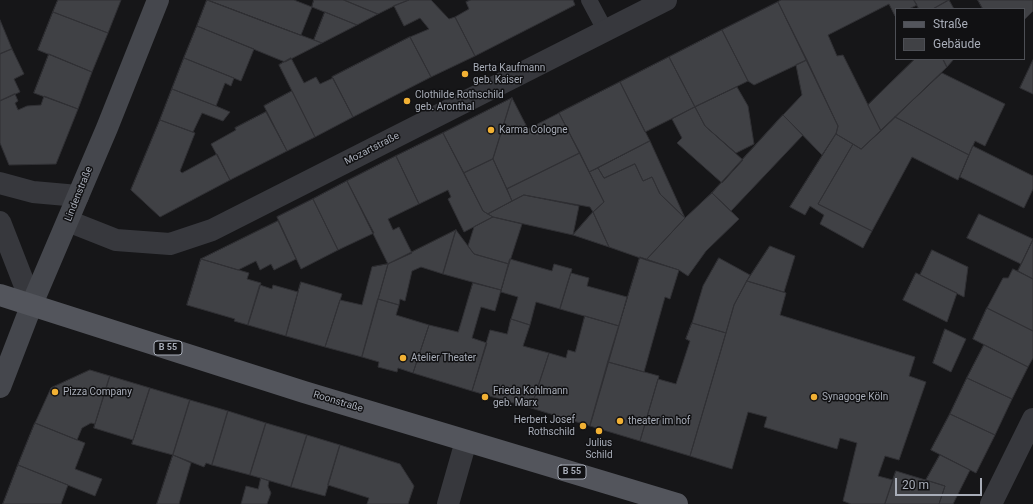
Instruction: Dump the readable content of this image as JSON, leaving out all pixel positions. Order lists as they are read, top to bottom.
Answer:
{
  "streets": {
    "main road": ["Lindenstraße", "B 55", "Roonstraße"],
    "street": ["Mozartstraße"]
  },
  "crossings": [
    ["Mozartstraße", "Lindenstraße"],
    ["Lindenstraße", "Roonstraße"]
  ],
  "places": [
    "Berta Kaufmann geb. Kaiser",
    "Clothilde Rothschild geb. Aronthal",
    "Karma Cologne",
    "Atelier Theater",
    "Pizza Company",
    "Frieda Kohlmann geb. Marx",
    "Synagoge Köln",
    "theater im hof",
    "Herbert Josef Rothschild",
    "Julius Schild"
  ],
  "legend": ["Straße", "Gebäude"],
  "scale_bar": "20 m"
}
